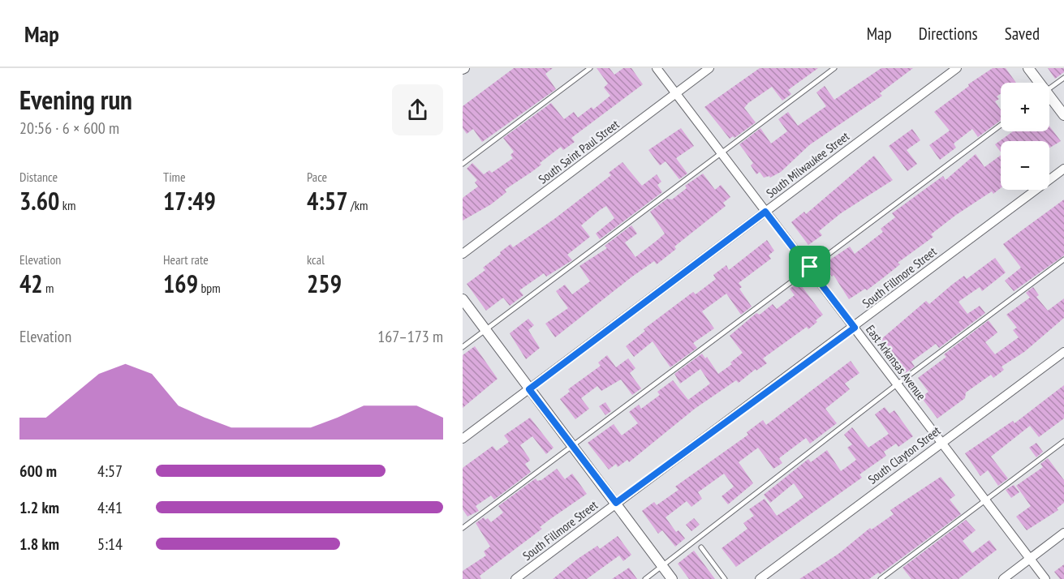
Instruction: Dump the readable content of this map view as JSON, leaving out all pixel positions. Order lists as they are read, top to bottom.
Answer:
{
  "streets": {
    "street": [
      "South Saint Paul Street",
      "South Milwaukee Street",
      "South Fillmore Street",
      "East Arkansas Avenue",
      "South Clayton Street"
    ]
  },
  "crossings": [
    ["South Saint Paul Street", "East Arkansas Avenue"],
    ["South Milwaukee Street", "East Arkansas Avenue"],
    ["South Fillmore Street", "East Arkansas Avenue"],
    ["East Arkansas Avenue", "South Clayton Street"]
  ],
  "page": {
    "header": "Map",
    "nav": ["Map", "Directions", "Saved"],
    "heading": ["Evening run", "20:56 · 6 × 600 m"],
    "map_buttons": ["+", "−"],
    "stats": [
      ["Distance", "3.60 km"],
      ["Time", "17:49"],
      ["Pace", "4:57 /km"],
      ["Elevation", "42 m"],
      ["Heart rate", "169 bpm"],
      ["kcal", "259"]
    ],
    "chart": ["Elevation", "167–173 m"],
    "list": [
      {
        "name": "600 m",
        "note": "4:57"
      },
      {
        "name": "1.2 km",
        "note": "4:41"
      },
      {
        "name": "1.8 km",
        "note": "5:14"
      }
    ]
  }
}
